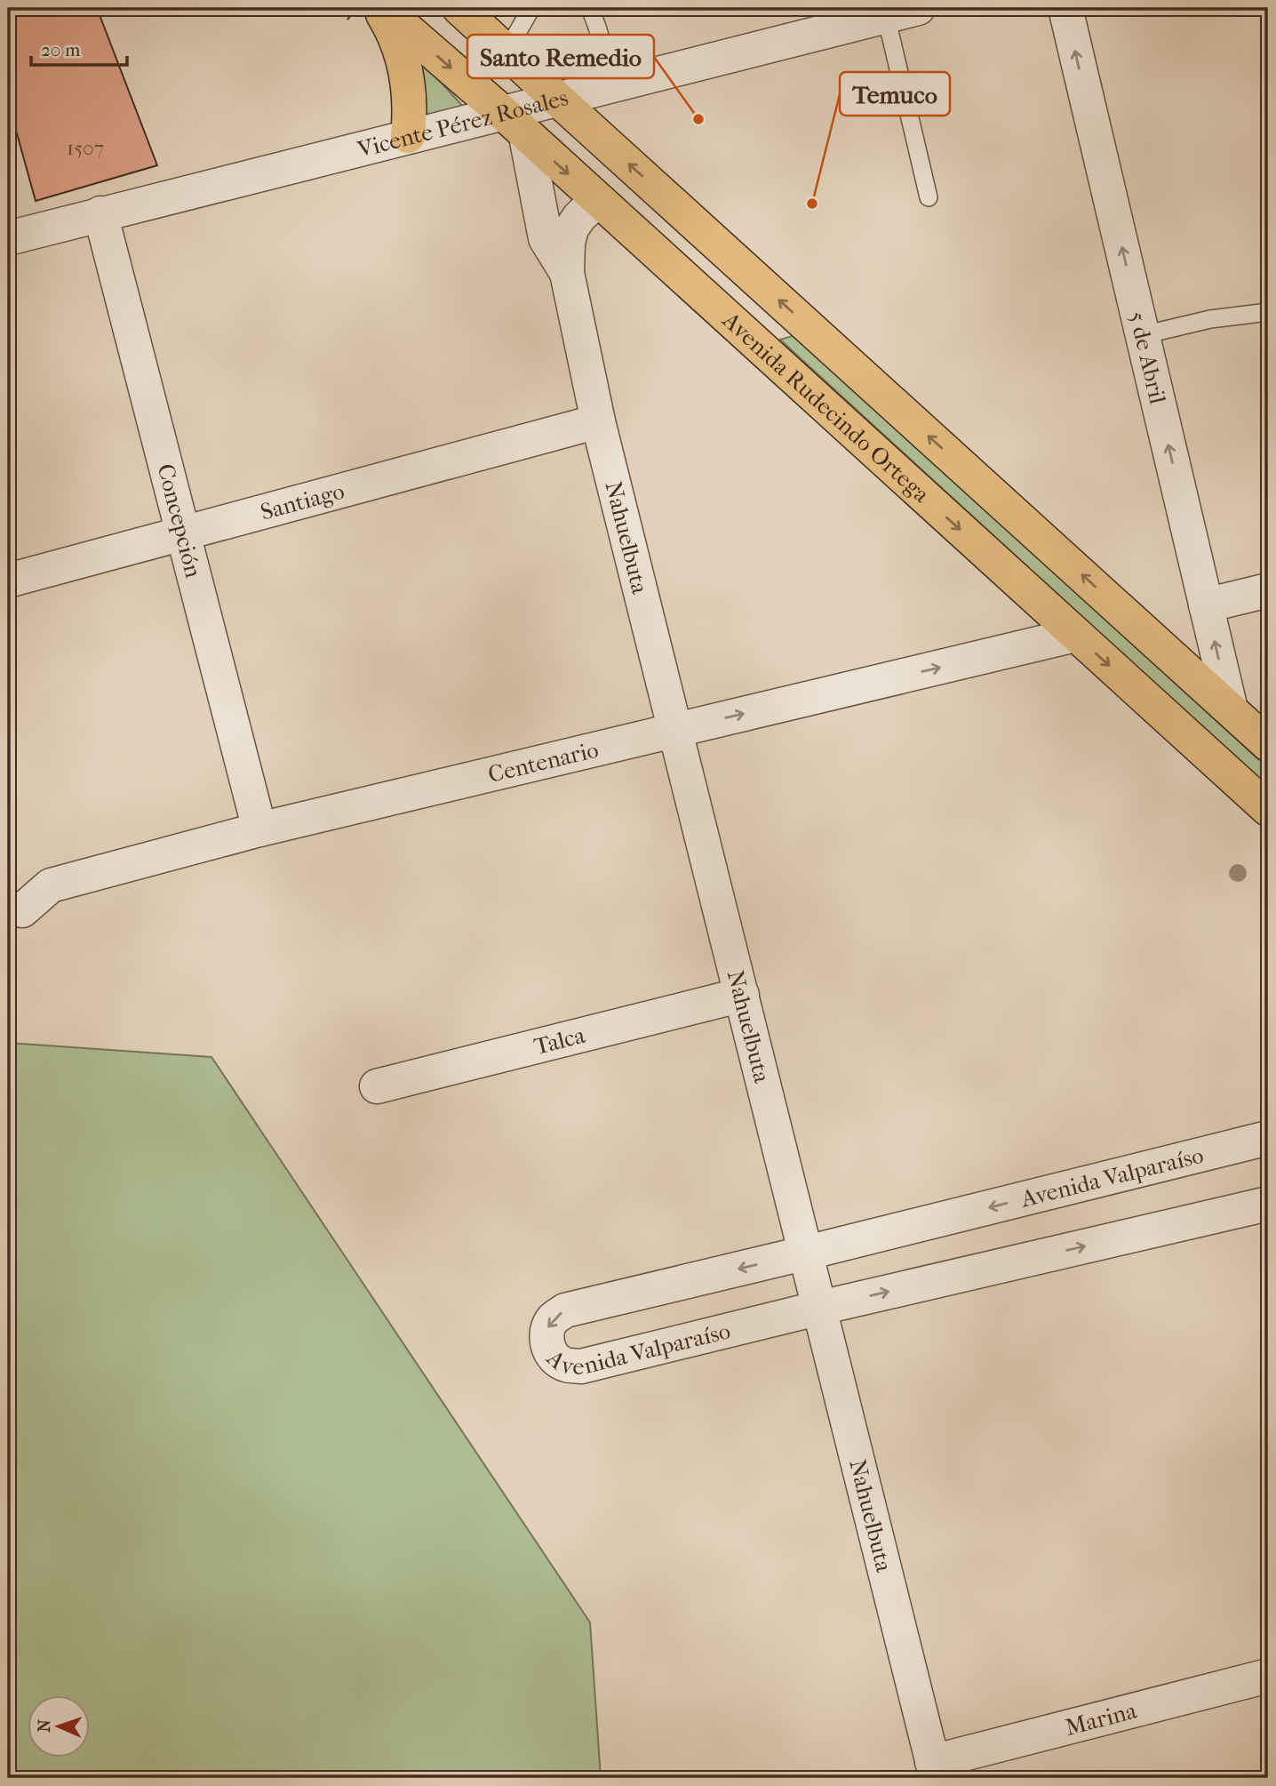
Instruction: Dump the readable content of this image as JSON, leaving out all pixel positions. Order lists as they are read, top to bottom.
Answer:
{
  "streets": {
    "main road": ["Avenida Rudecindo Ortega"],
    "street": [
      "Vicente Pérez Rosales",
      "5 de Abril",
      "Santiago",
      "Concepción",
      "Nahuelbuta",
      "Centenario",
      "Talca",
      "Avenida Valparaíso",
      "Marina"
    ]
  },
  "crossings": [
    ["Vicente Pérez Rosales", "Avenida Rudecindo Ortega"],
    ["Vicente Pérez Rosales", "Concepción"],
    ["5 de Abril", "Avenida Rudecindo Ortega"],
    ["Avenida Rudecindo Ortega", "Nahuelbuta"],
    ["Avenida Rudecindo Ortega", "Centenario"],
    ["Santiago", "Concepción"],
    ["Santiago", "Nahuelbuta"],
    ["Concepción", "Centenario"],
    ["Nahuelbuta", "Centenario"],
    ["Nahuelbuta", "Talca"],
    ["Nahuelbuta", "Avenida Valparaíso"],
    ["Nahuelbuta", "Marina"]
  ],
  "one_way": ["5 de Abril", "Centenario"],
  "places": ["Santo Remedio", "Temuco"],
  "house_numbers": ["1507"],
  "scale_bar": "20 m",
  "north": "left"
}
